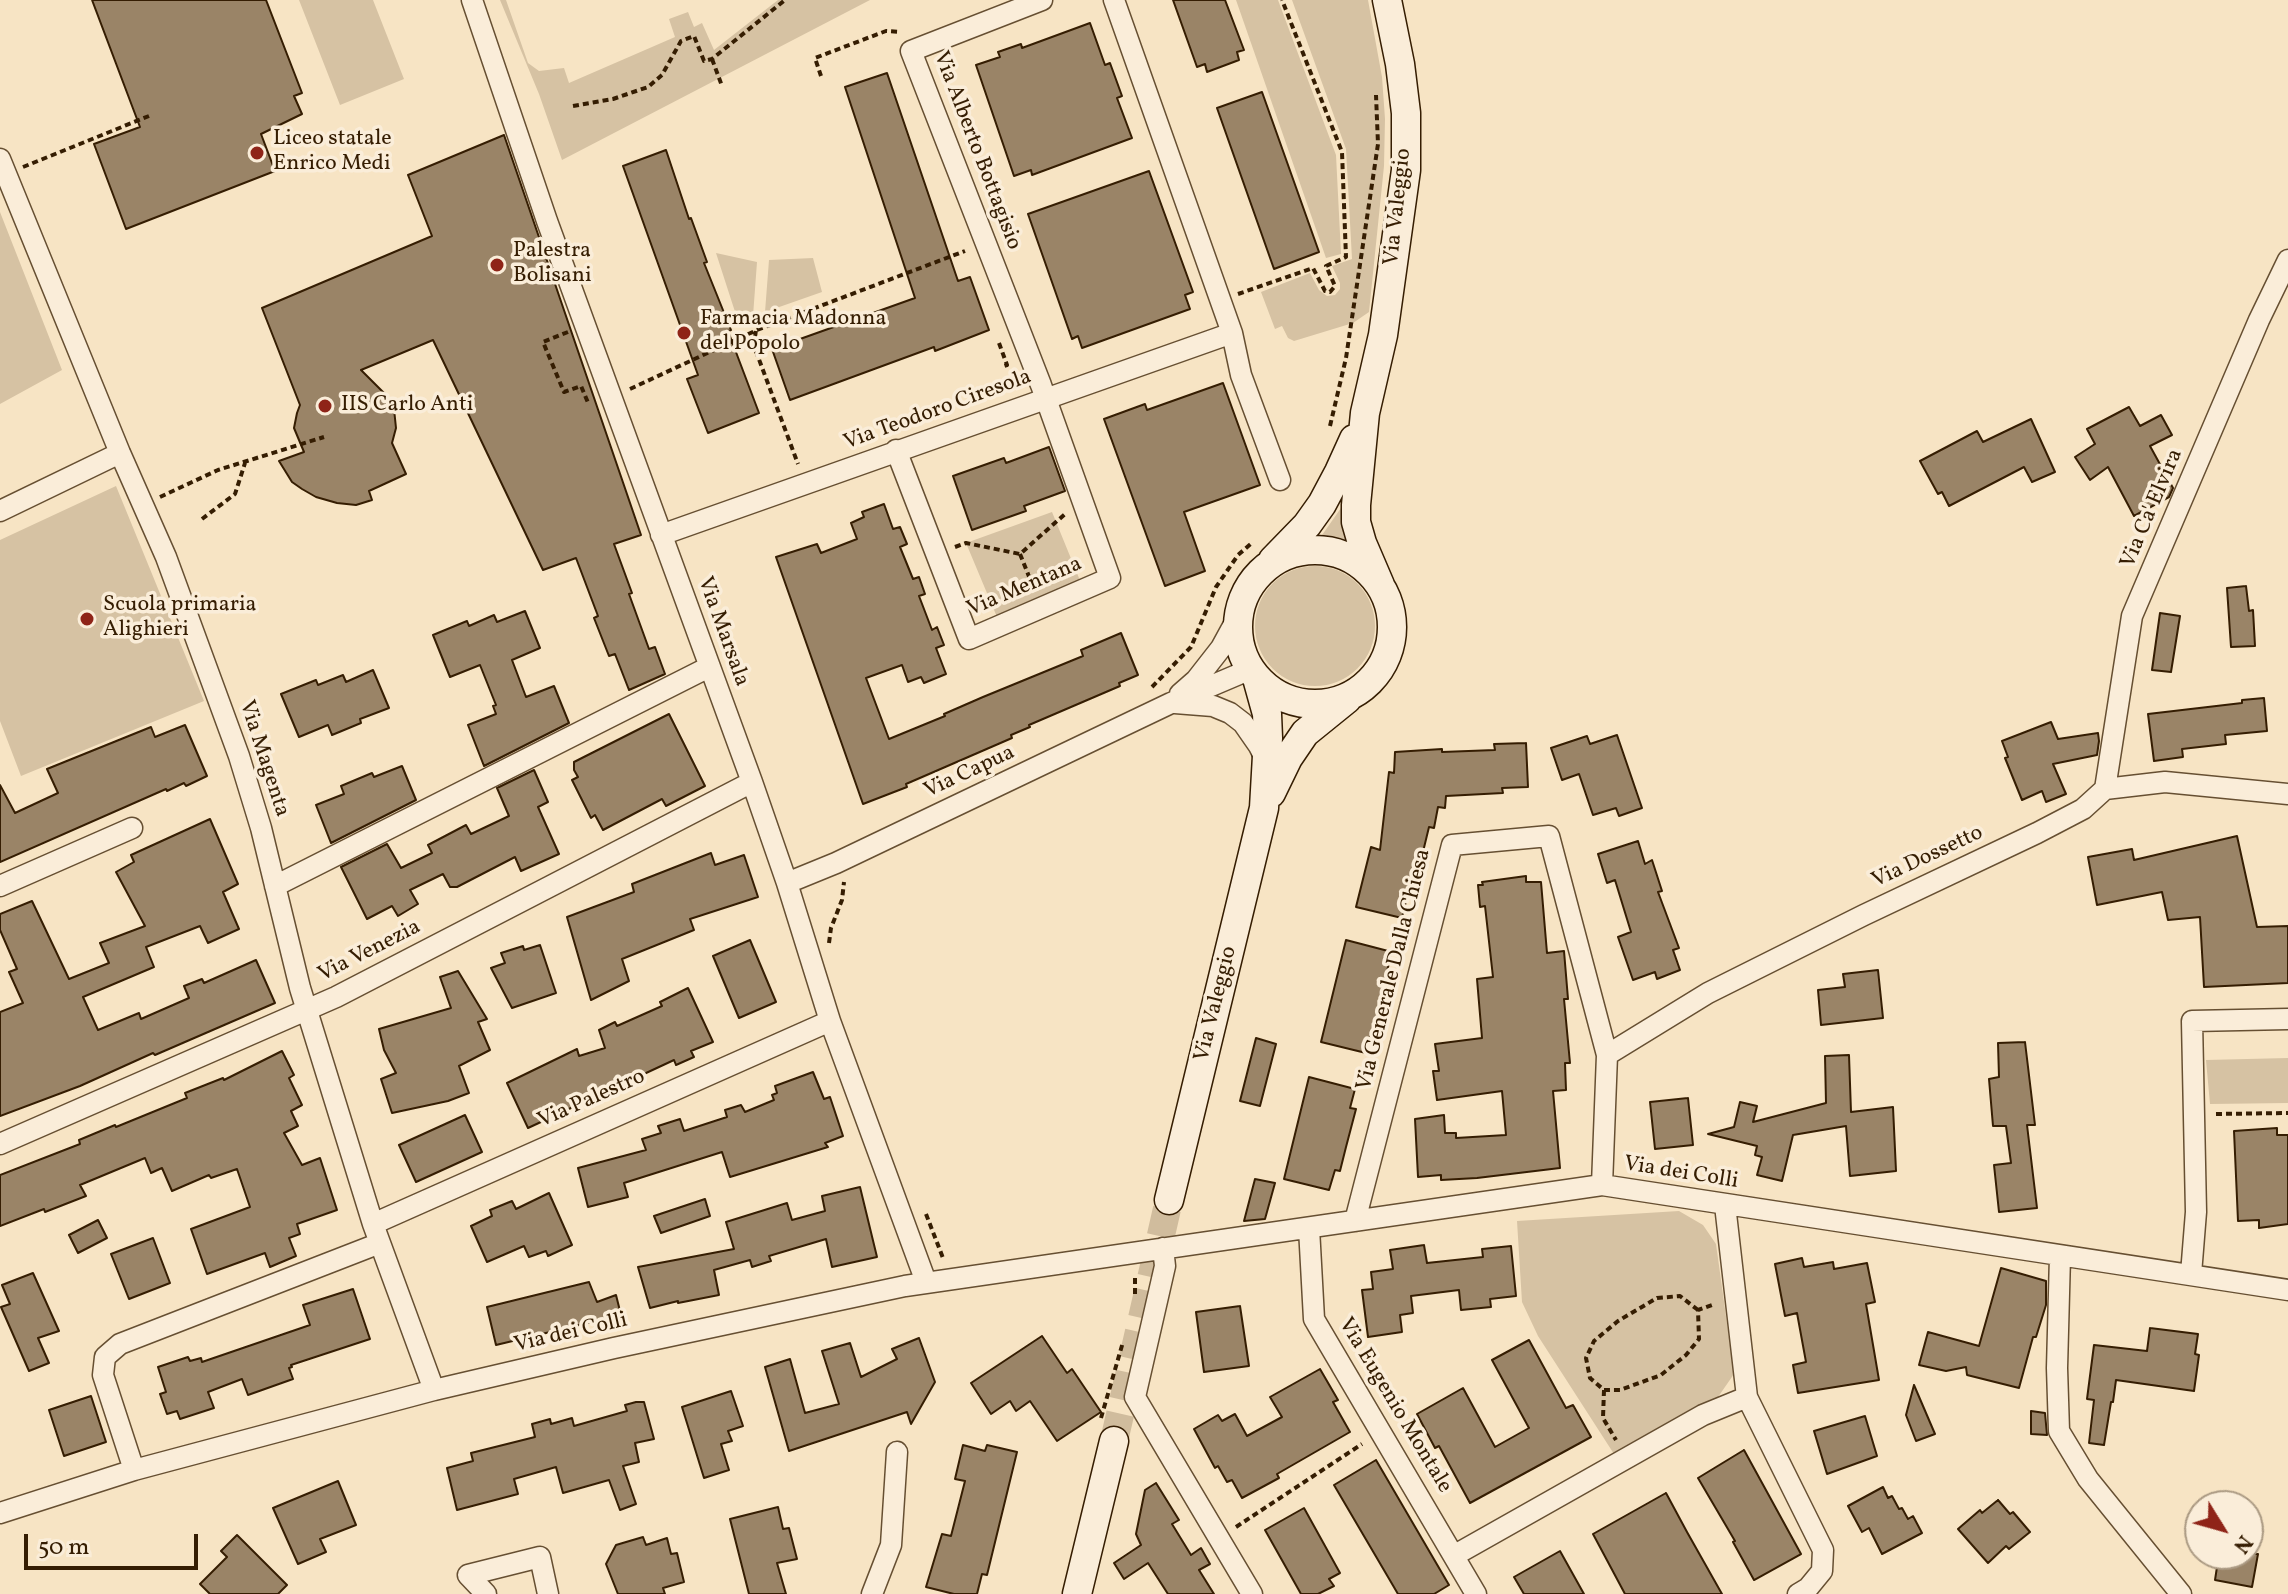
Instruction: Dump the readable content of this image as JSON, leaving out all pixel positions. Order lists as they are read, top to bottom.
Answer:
{
  "streets": {
    "main road": ["Via Valeggio"],
    "street": [
      "Via Alberto Bottagisio",
      "Via Teodoro Ciresola",
      "Via Ca' Elvira",
      "Via Mentana",
      "Via Marsala",
      "Via Magenta",
      "Via Capua",
      "Via Dossetto",
      "Via Venezia",
      "Via Generale Dalla Chiesa",
      "Via Palestro",
      "Via dei Colli",
      "Via Eugenio Montale"
    ]
  },
  "crossings": [
    ["Via Alberto Bottagisio", "Via Teodoro Ciresola"],
    ["Via Alberto Bottagisio", "Via Mentana"],
    ["Via Valeggio", "Via Capua"],
    ["Via Teodoro Ciresola", "Via Mentana"],
    ["Via Teodoro Ciresola", "Via Marsala"],
    ["Via Ca' Elvira", "Via Dossetto"],
    ["Via Marsala", "Via Capua"],
    ["Via Marsala", "Via Venezia"],
    ["Via Marsala", "Via Palestro"],
    ["Via Marsala", "Via dei Colli"],
    ["Via Magenta", "Via Venezia"],
    ["Via Magenta", "Via Palestro"],
    ["Via Magenta", "Via dei Colli"],
    ["Via Dossetto", "Via Generale Dalla Chiesa"],
    ["Via Generale Dalla Chiesa", "Via dei Colli"],
    ["Via Palestro", "Via dei Colli"],
    ["Via dei Colli", "Via Eugenio Montale"]
  ],
  "places": [
    "Liceo statale Enrico Medi",
    "Palestra Bolisani",
    "Farmacia Madonna del Popolo",
    "IIS Carlo Anti",
    "Scuola primaria Alighieri"
  ],
  "scale_bar": "50 m",
  "north": "bottom right"
}
